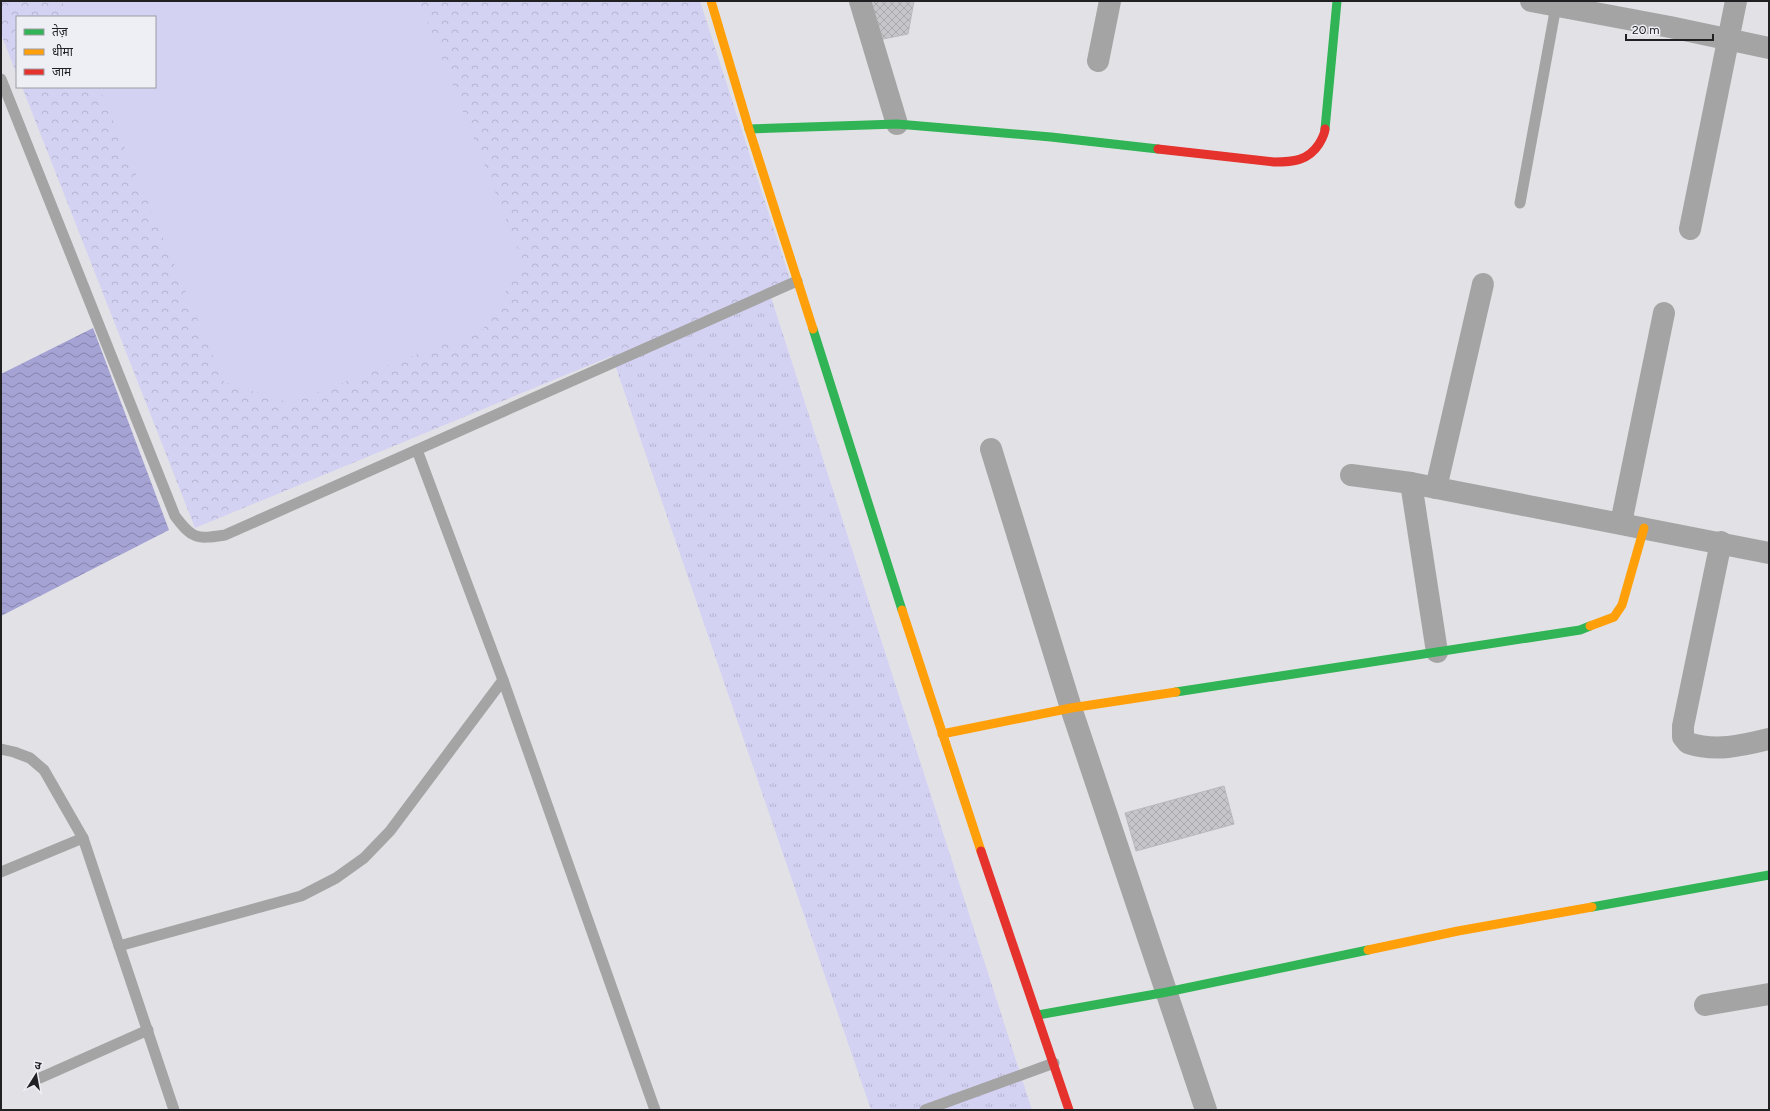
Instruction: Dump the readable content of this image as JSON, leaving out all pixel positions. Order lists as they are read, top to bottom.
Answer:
{
  "legend": ["तेज़", "धीमा", "जाम"],
  "scale_bar": "20 m",
  "north": "top"
}
